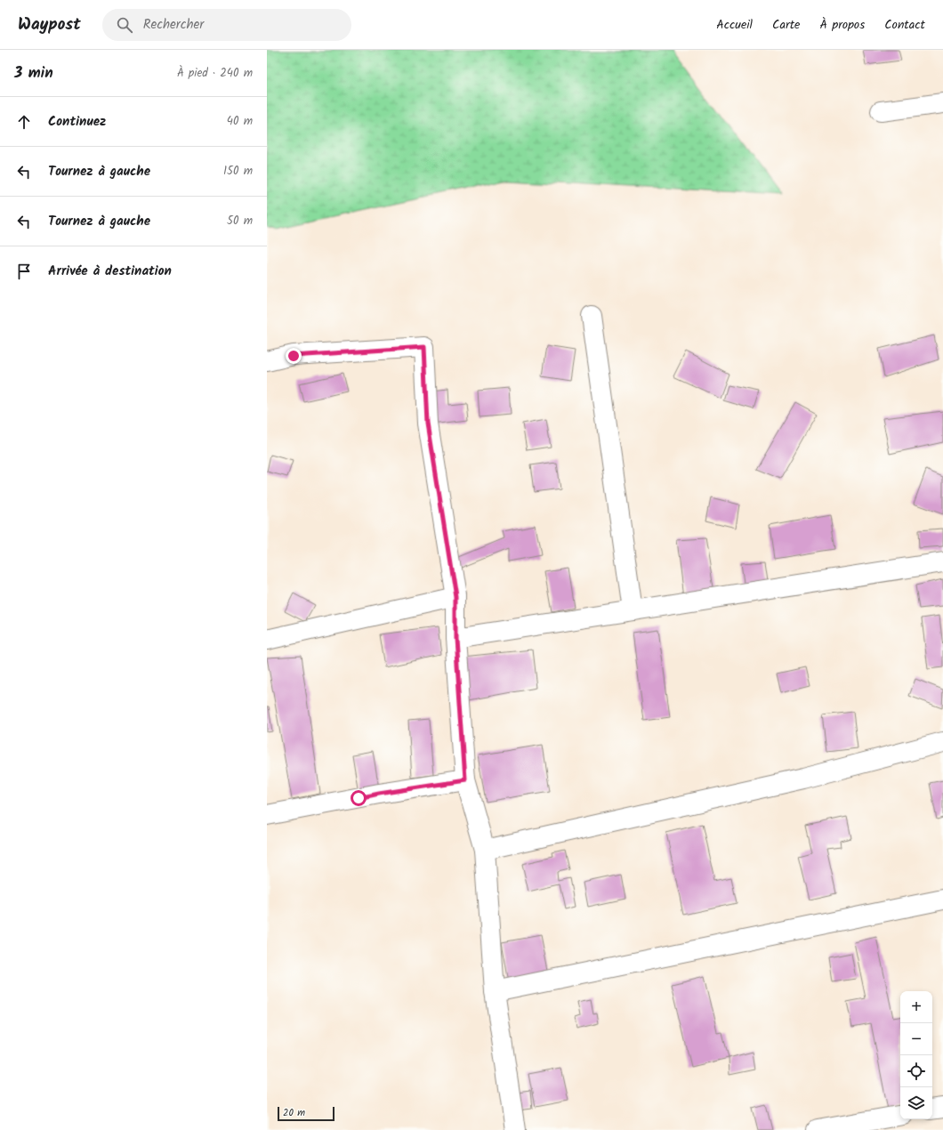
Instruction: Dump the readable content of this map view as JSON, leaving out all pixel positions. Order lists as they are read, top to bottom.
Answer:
{
  "scale_bar": "20 m",
  "page": {
    "header": "Waypost",
    "search": "Rechercher",
    "nav": [
      "Accueil",
      "Carte",
      "À propos",
      "Contact"
    ],
    "heading": ["3 min", "À pied · 240 m"],
    "list": [
      ["Continuez", "40 m"],
      ["Tournez à gauche", "150 m"],
      ["Tournez à gauche", "50 m"],
      "Arrivée à destination"
    ],
    "map_buttons": ["+", "−"],
    "scale": "20 m"
  }
}
